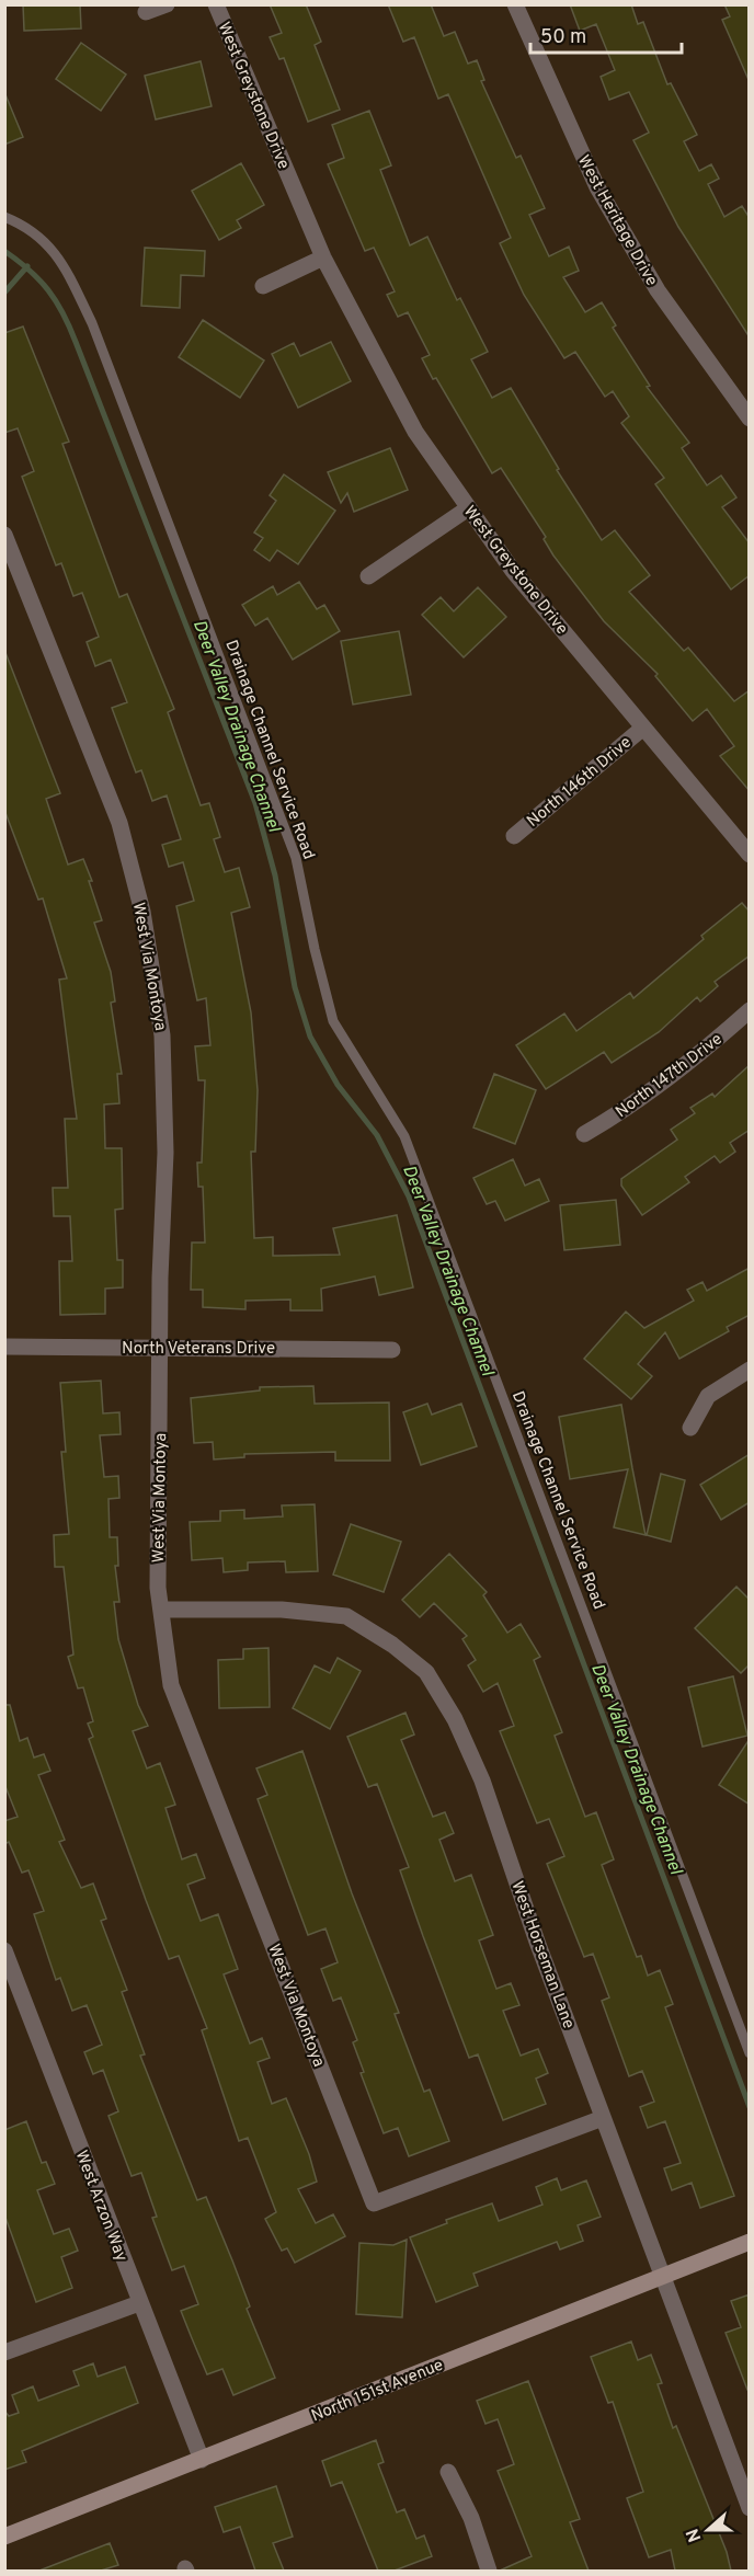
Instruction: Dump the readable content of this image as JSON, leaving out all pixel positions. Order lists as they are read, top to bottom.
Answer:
{
  "streets": {
    "street": [
      "West Greystone Drive",
      "West Heritage Drive",
      "North 146th Drive",
      "West Via Montoya",
      "North 147th Drive",
      "North Veterans Drive",
      "West Horseman Lane",
      "West Arzon Way",
      "North 151st Avenue"
    ],
    "lane": ["Drainage Channel Service Road"]
  },
  "crossings": [
    ["West Greystone Drive", "North 146th Drive"],
    ["West Via Montoya", "North Veterans Drive"],
    ["West Via Montoya", "West Horseman Lane"],
    ["West Horseman Lane", "North 151st Avenue"],
    ["West Arzon Way", "North 151st Avenue"]
  ],
  "water": ["Deer Valley Drainage Channel"],
  "scale_bar": "50 m",
  "north": "left"
}
